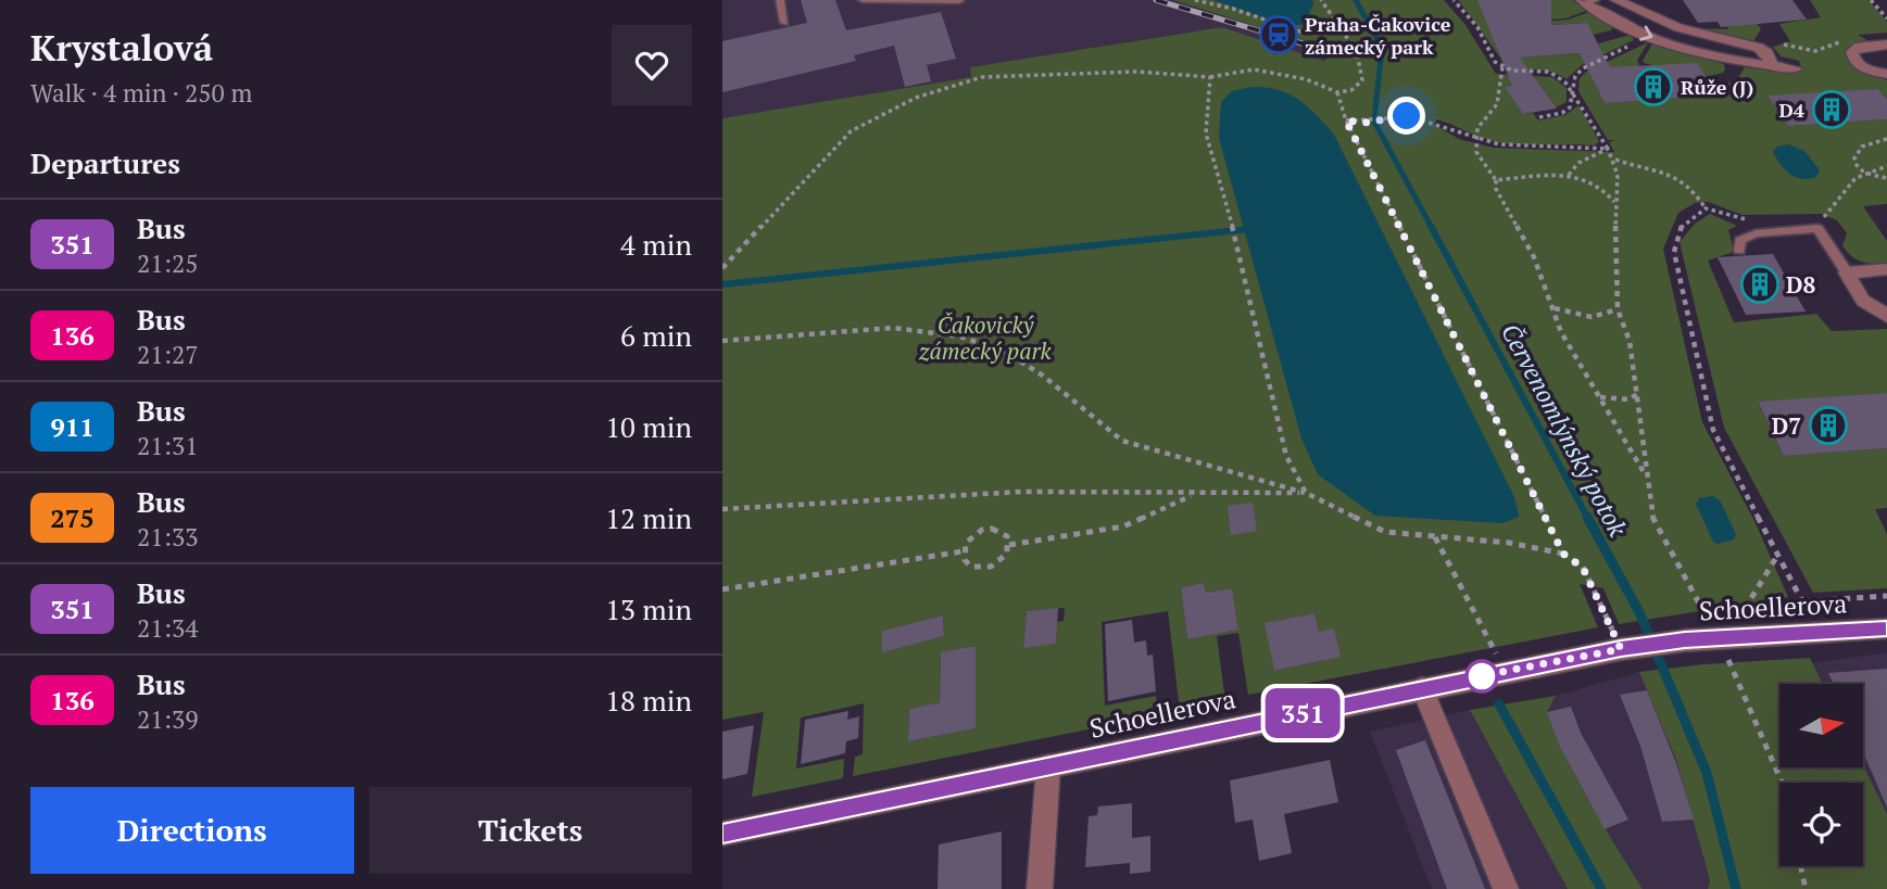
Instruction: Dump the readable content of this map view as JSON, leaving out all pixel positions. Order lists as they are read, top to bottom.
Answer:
{
  "streets": {
    "street": ["Schoellerova"]
  },
  "water": ["Červenomlýnský potok"],
  "parks": ["Čakovický zámecký park"],
  "places": {
    "station": ["Praha-Čakovice zámecký park"],
    "building": [
      "Růže (J)",
      "D4",
      "D8",
      "D7"
    ]
  },
  "lines": ["bus line 351"],
  "north": "right",
  "page": {
    "heading": [
      ["Krystalová", "Walk · 4 min · 250 m"],
      "Departures"
    ],
    "on_map": "351",
    "list": [
      {
        "mark": "351",
        "name": "Bus",
        "note": "21:25",
        "value": "4 min"
      },
      {
        "mark": "136",
        "name": "Bus",
        "note": "21:27",
        "value": "6 min"
      },
      {
        "mark": "911",
        "name": "Bus",
        "note": "21:31",
        "value": "10 min"
      },
      {
        "mark": "275",
        "name": "Bus",
        "note": "21:33",
        "value": "12 min"
      },
      {
        "mark": "351",
        "name": "Bus",
        "note": "21:34",
        "value": "13 min"
      },
      {
        "mark": "136",
        "name": "Bus",
        "note": "21:39",
        "value": "18 min"
      }
    ],
    "buttons": ["Directions", "Tickets"]
  }
}
